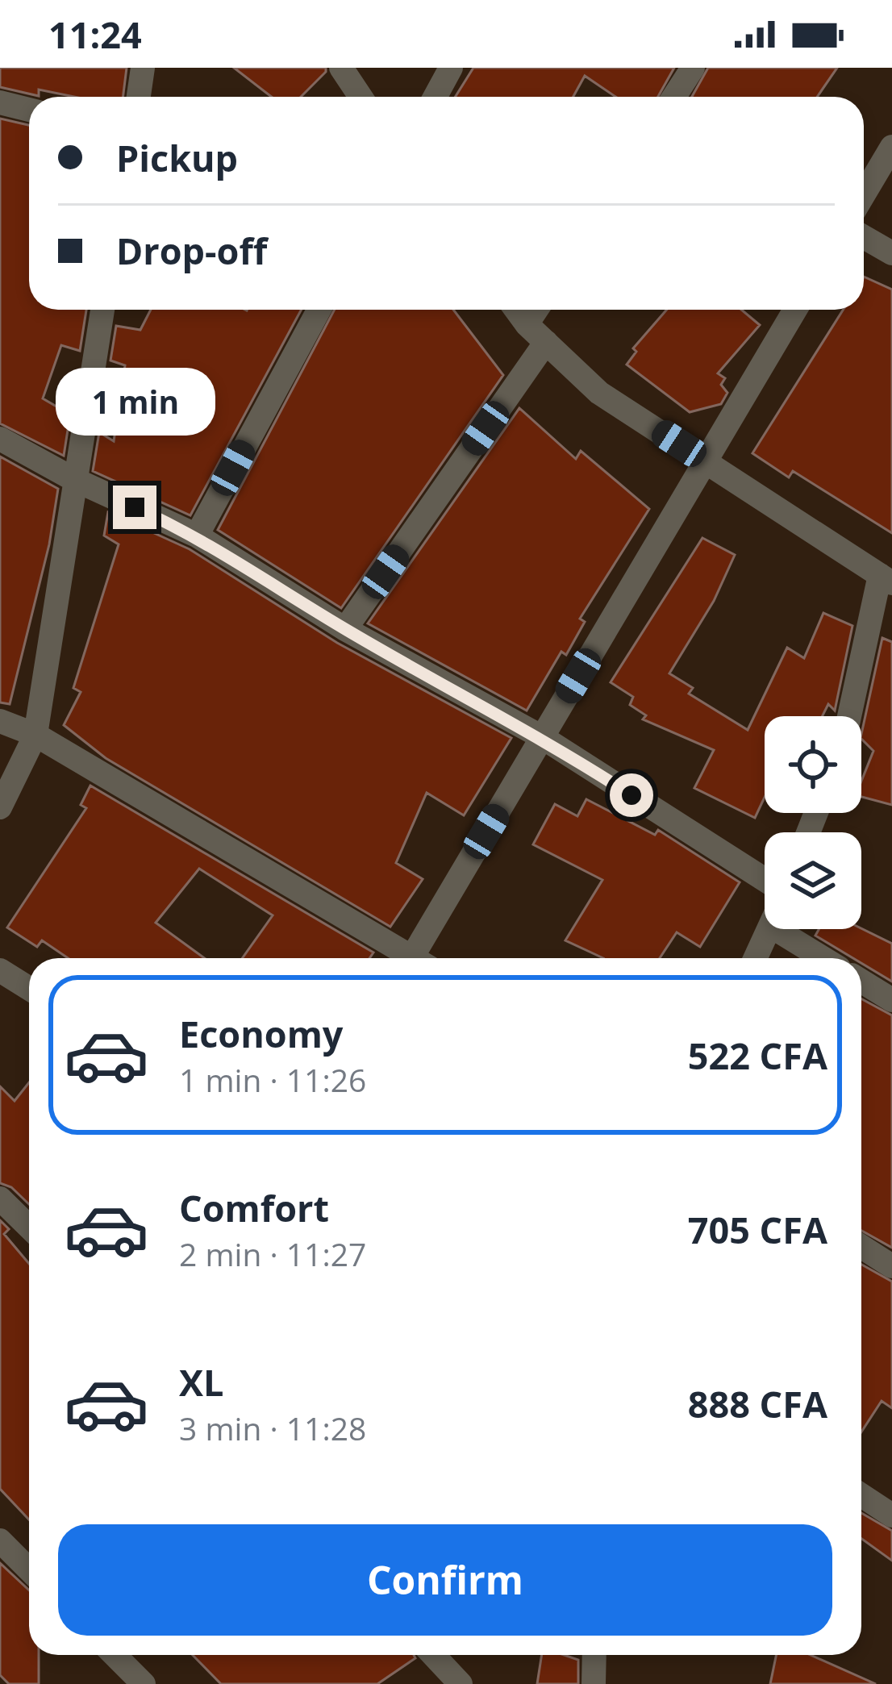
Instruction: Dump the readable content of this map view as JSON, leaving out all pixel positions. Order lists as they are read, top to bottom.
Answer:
{
  "page": {
    "status": "11:24",
    "banner": ["Pickup", "Drop-off"],
    "bubble": "1 min",
    "list": [
      {
        "name": "Economy",
        "note": "1 min · 11:26",
        "value": "522 CFA"
      },
      {
        "name": "Comfort",
        "note": "2 min · 11:27",
        "value": "705 CFA"
      },
      {
        "name": "XL",
        "note": "3 min · 11:28",
        "value": "888 CFA"
      }
    ],
    "buttons": "Confirm"
  }
}
